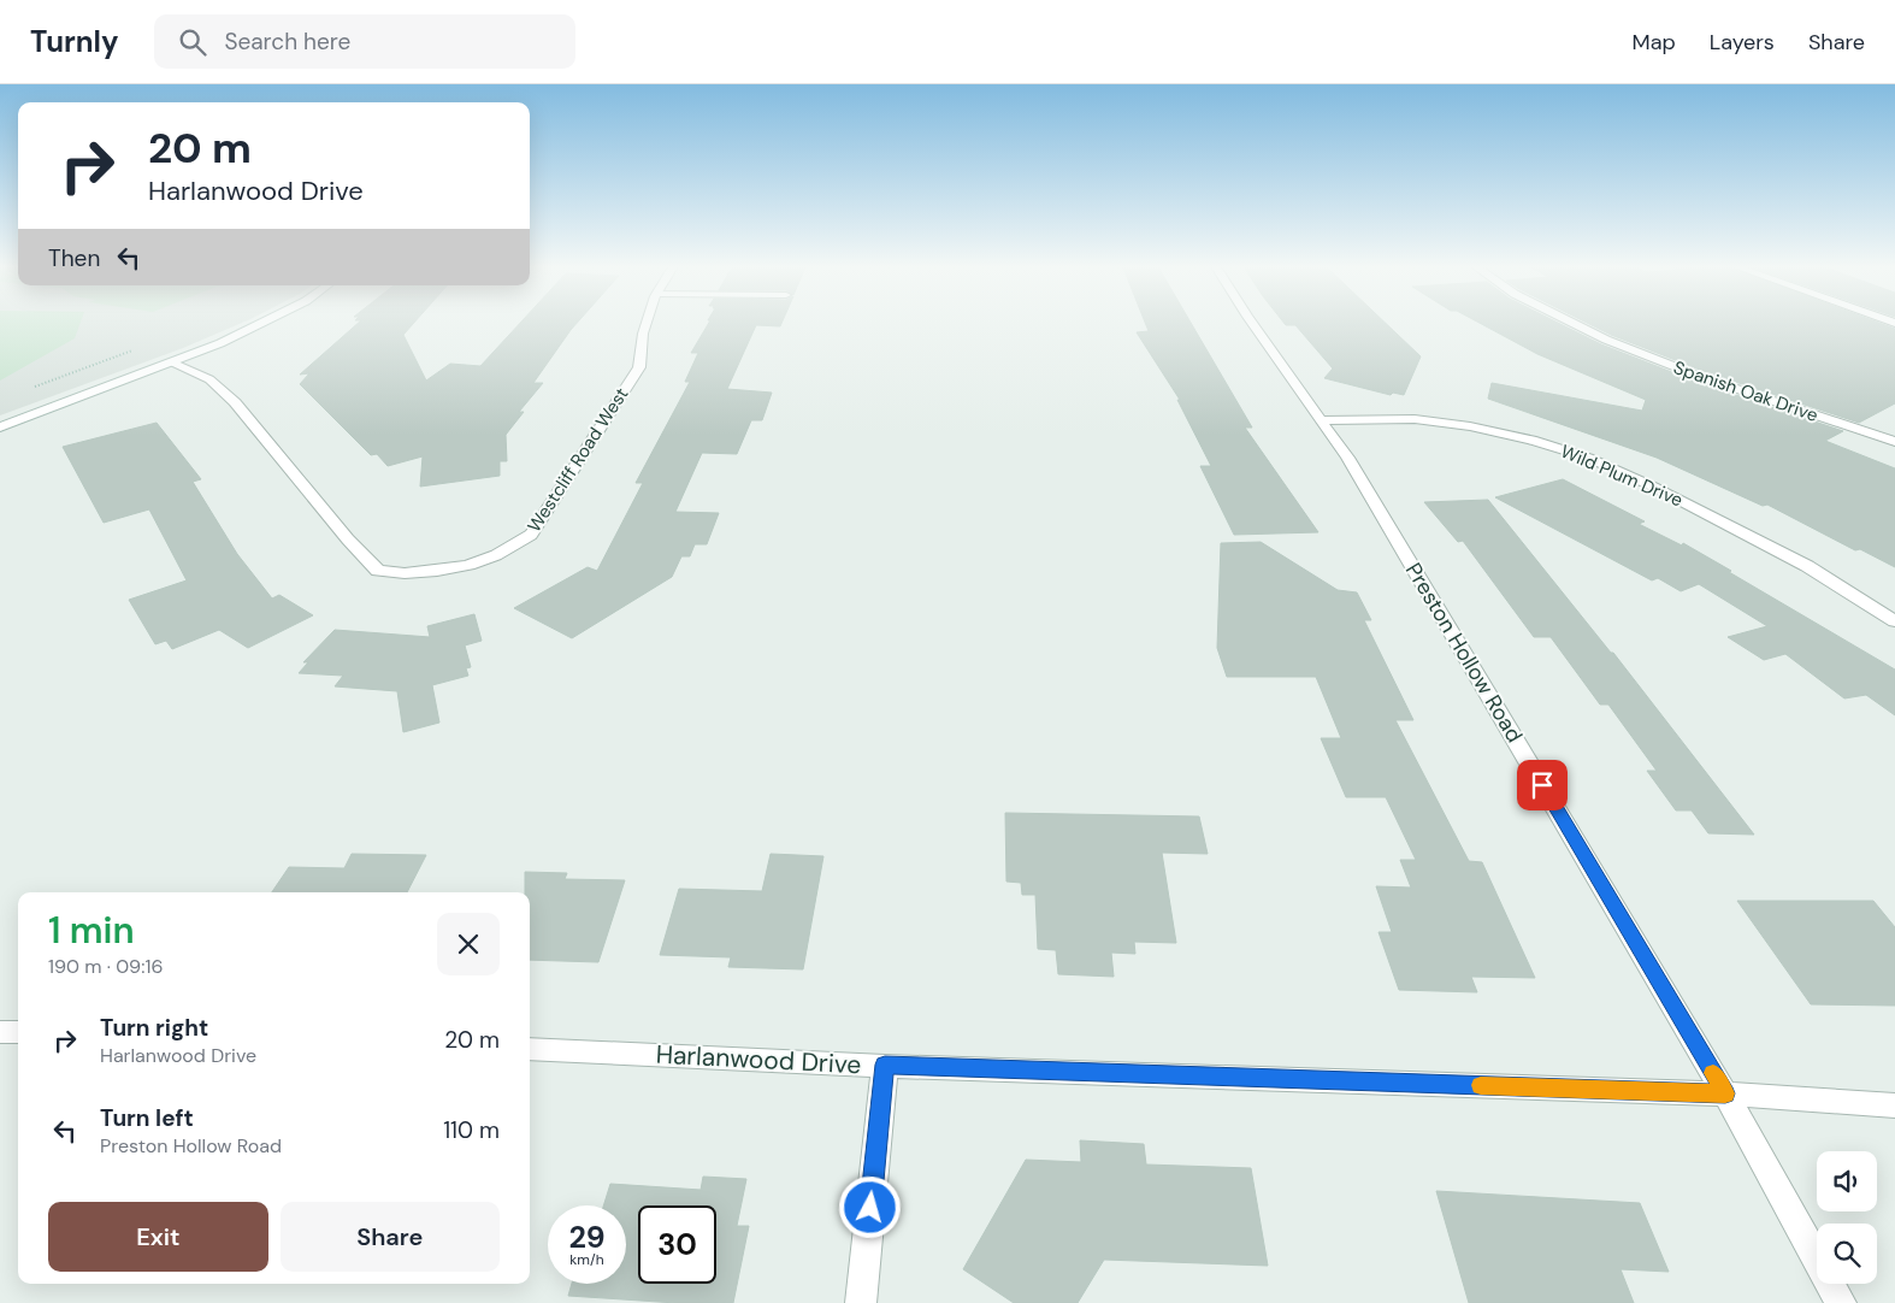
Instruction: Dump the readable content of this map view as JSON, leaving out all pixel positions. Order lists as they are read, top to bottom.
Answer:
{
  "streets": {
    "street": [
      "Spanish Oak Drive",
      "Westcliff Road West",
      "Wild Plum Drive",
      "Preston Hollow Road",
      "Harlanwood Drive"
    ]
  },
  "crossings": [
    ["Wild Plum Drive", "Preston Hollow Road"],
    ["Preston Hollow Road", "Harlanwood Drive"]
  ],
  "page": {
    "header": "Turnly",
    "search": "Search here",
    "nav": ["Map", "Layers", "Share"],
    "turn": ["20 m", "Harlanwood Drive"],
    "then": "Then",
    "heading": ["1 min", "190 m · 09:16"],
    "list": [
      {
        "name": "Turn right",
        "note": "Harlanwood Drive",
        "value": "20 m"
      },
      {
        "name": "Turn left",
        "note": "Preston Hollow Road",
        "value": "110 m"
      }
    ],
    "buttons": ["Exit", "Share"],
    "speed": "29 km/h",
    "limit": "30"
  }
}
